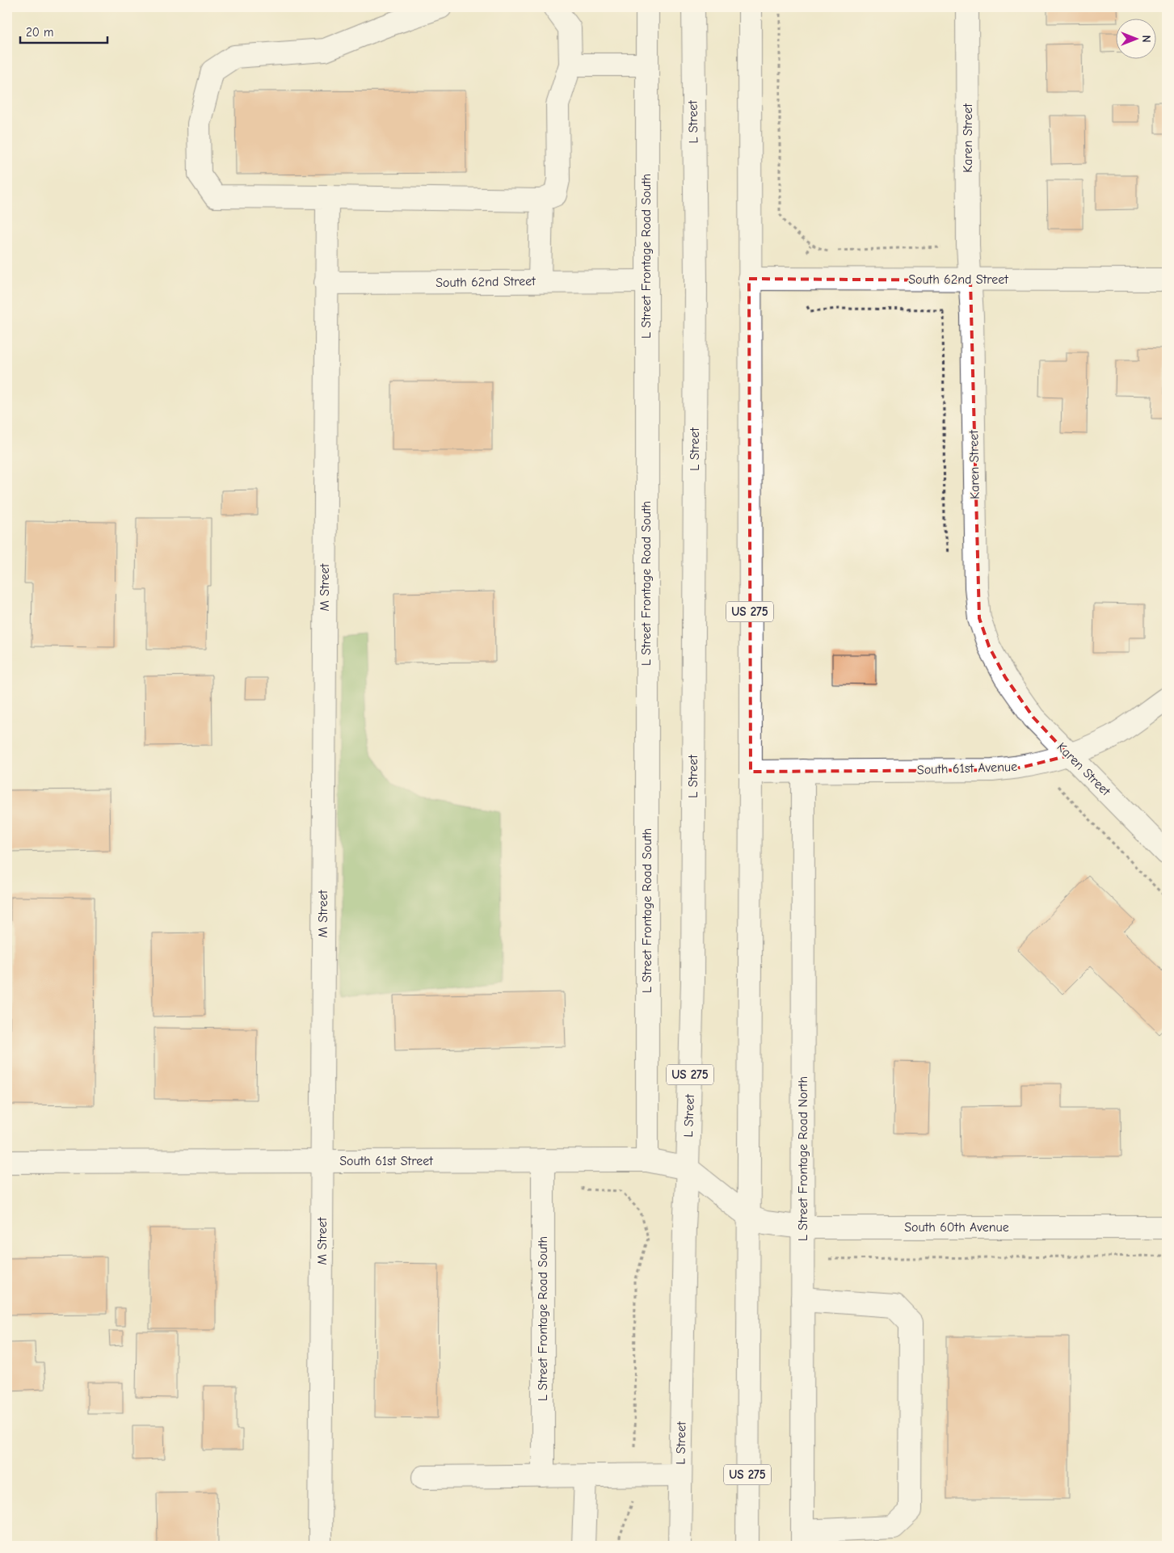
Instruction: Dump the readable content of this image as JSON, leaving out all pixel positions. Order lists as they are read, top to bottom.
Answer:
{
  "streets": {
    "street": [
      "L Street",
      "Karen Street",
      "L Street Frontage Road South",
      "South 62nd Street",
      "M Street",
      "US 275",
      "South 61st Avenue",
      "L Street Frontage Road North",
      "South 61st Street",
      "South 60th Avenue"
    ]
  },
  "crossings": [
    ["L Street", "South 61st Street"],
    ["Karen Street", "South 62nd Street"],
    ["Karen Street", "South 61st Avenue"],
    ["L Street Frontage Road South", "South 62nd Street"],
    ["L Street Frontage Road South", "South 61st Street"],
    ["South 62nd Street", "M Street"],
    ["South 62nd Street", "US 275"],
    ["M Street", "South 61st Street"],
    ["US 275", "South 61st Avenue"],
    ["US 275", "South 61st Street"],
    ["US 275", "South 60th Avenue"],
    ["South 61st Avenue", "L Street Frontage Road North"],
    ["L Street Frontage Road North", "South 60th Avenue"],
    ["South 61st Street", "South 60th Avenue"]
  ],
  "scale_bar": "20 m",
  "north": "right"
}
